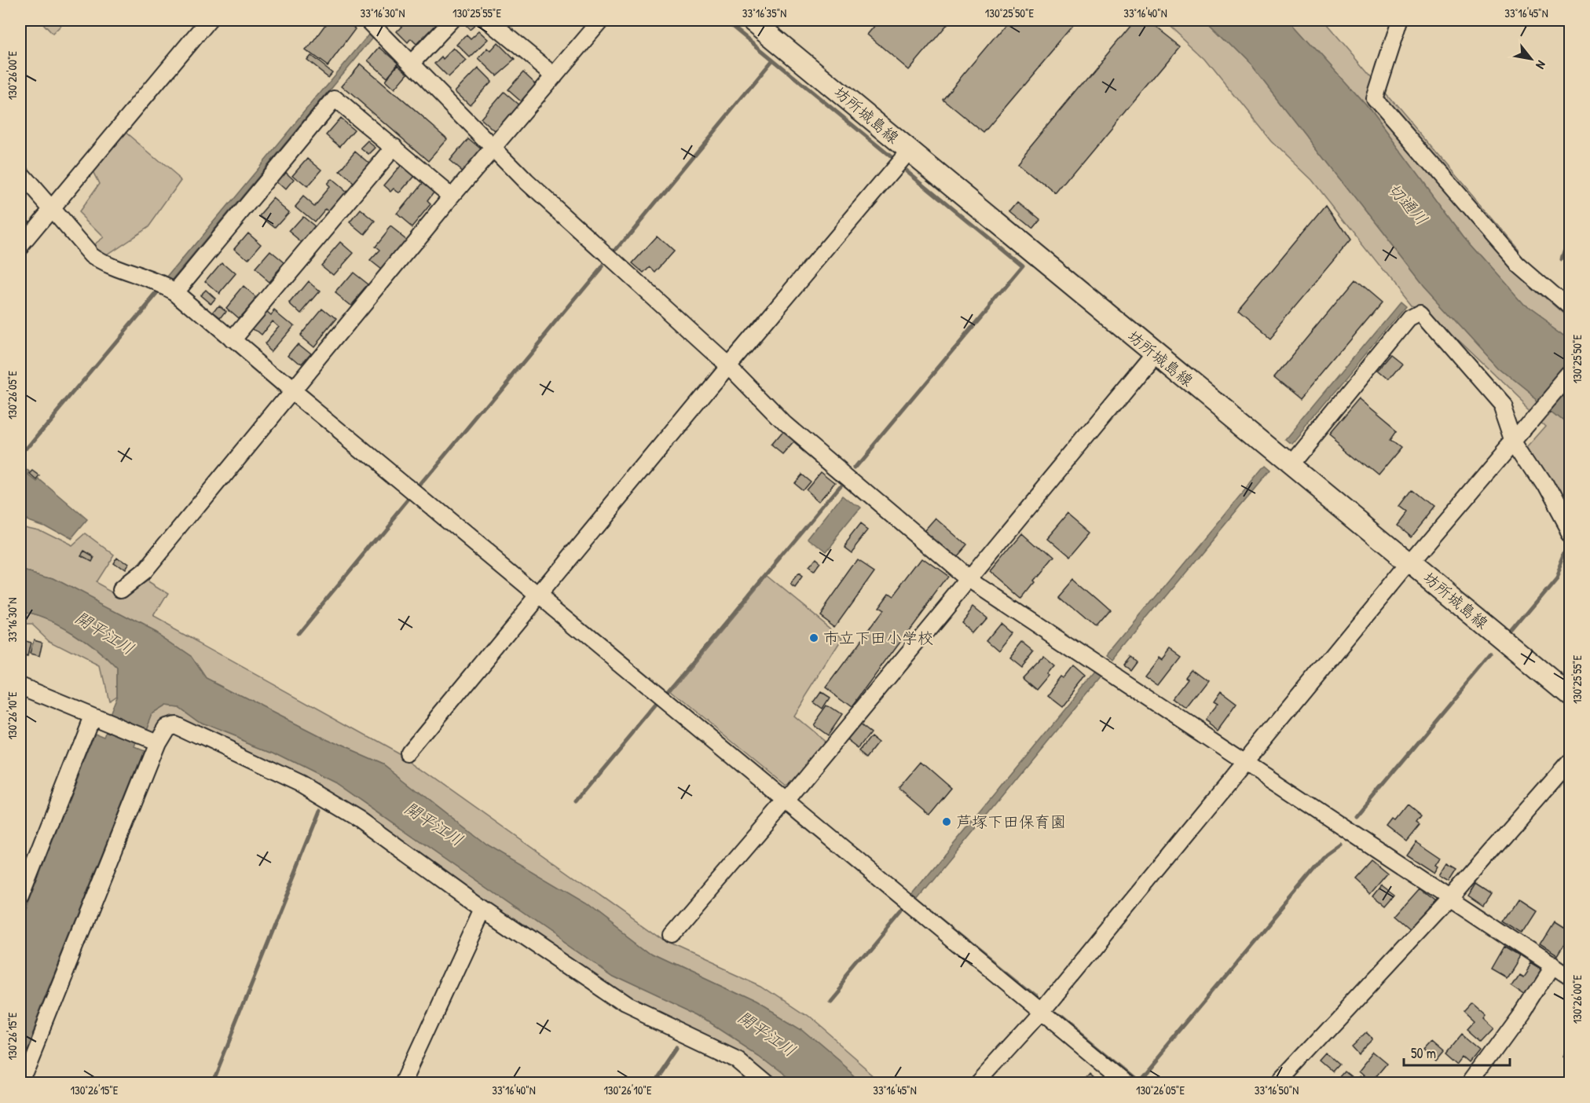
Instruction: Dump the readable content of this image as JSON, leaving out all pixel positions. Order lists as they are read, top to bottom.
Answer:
{
  "streets": {
    "main road": ["坊所城島線"]
  },
  "water": ["切通川", "開平江川"],
  "places": ["市立下田小学校", "芦塚下田保育園"],
  "scale_bar": "50 m",
  "north": "bottom right",
  "coordinates": [
    "33°16'30\"N",
    "130°25'55\"E",
    "33°16'35\"N",
    "130°25'50\"E",
    "33°16'40\"N",
    "33°16'45\"N",
    "130°26'00\"E",
    "130°26'05\"E",
    "130°26'10\"E",
    "130°26'15\"E",
    "33°16'50\"N"
  ]
}
